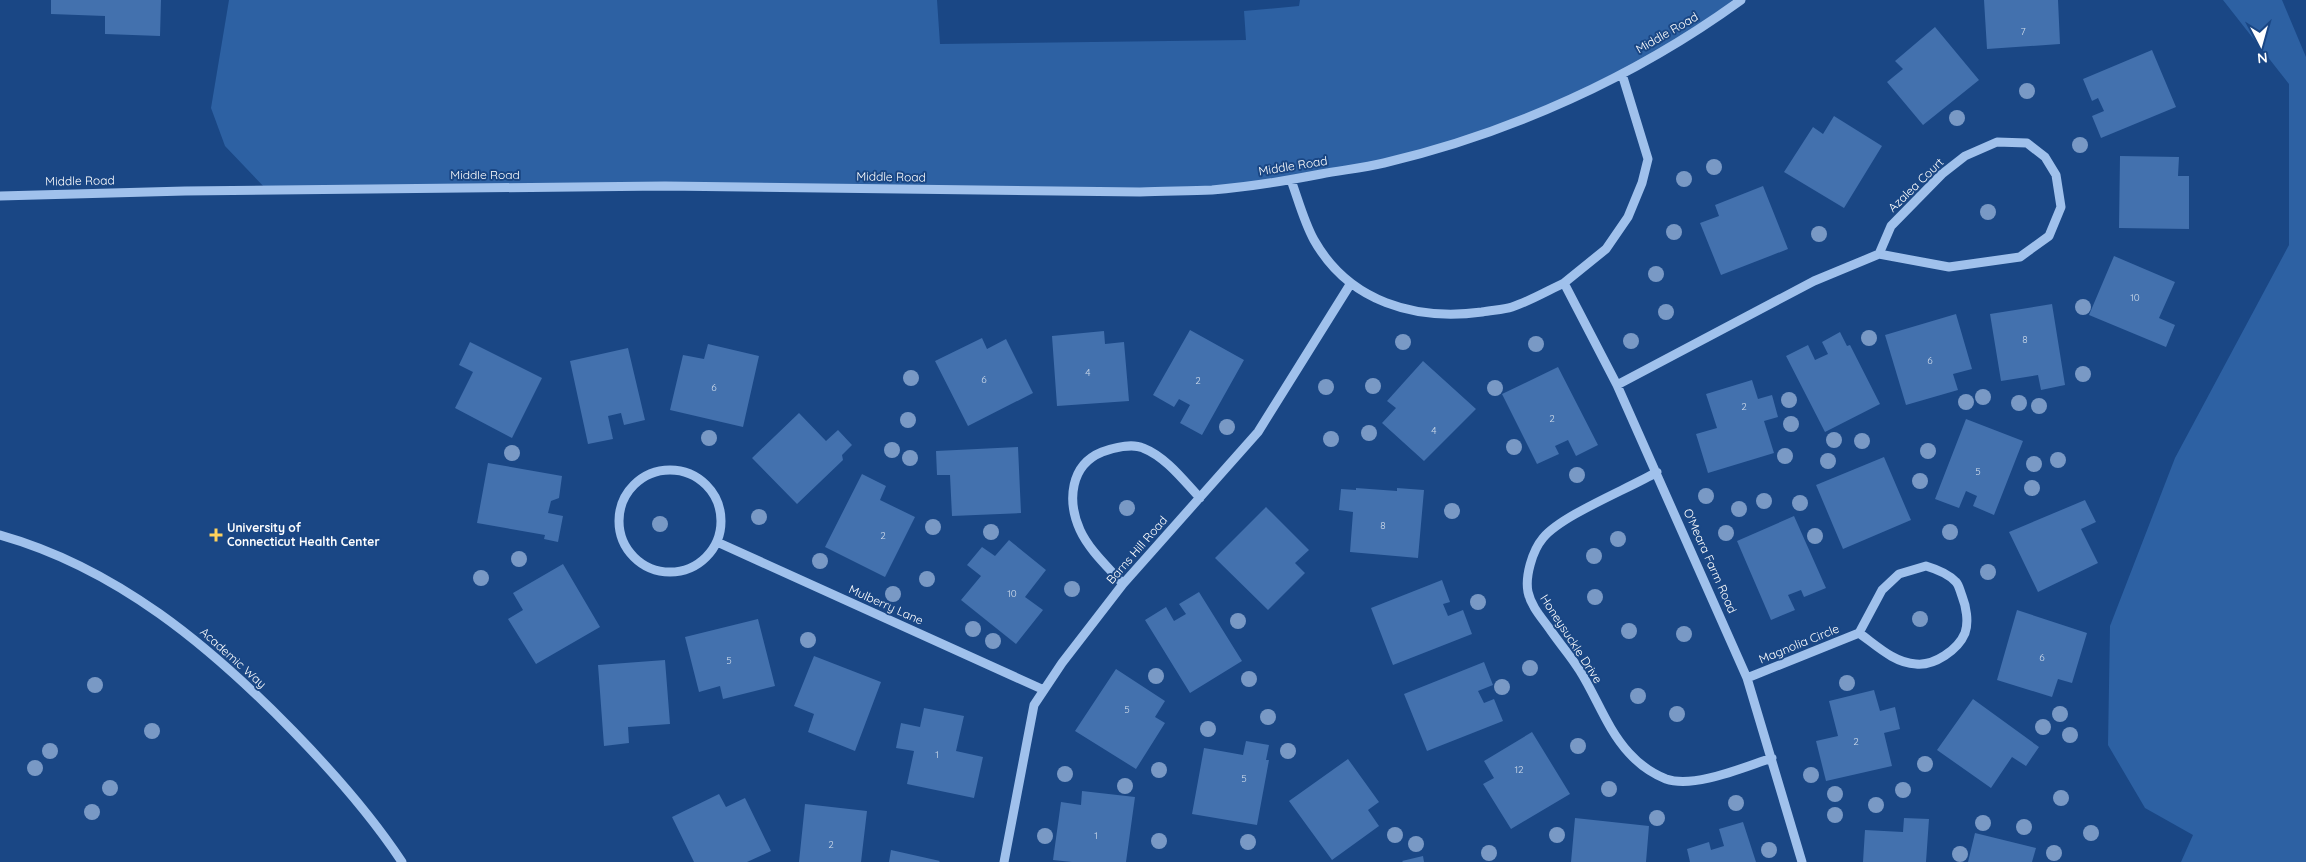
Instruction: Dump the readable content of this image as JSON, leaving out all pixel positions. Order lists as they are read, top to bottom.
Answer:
{
  "streets": {
    "street": [
      "Middle Road",
      "Azalea Court",
      "Barns Hill Road",
      "O'Meara Farm Road",
      "Mulberry Lane",
      "Honeysuckle Drive",
      "Magnolia Circle",
      "Academic Way"
    ]
  },
  "crossings": [
    ["Barns Hill Road", "Mulberry Lane"],
    ["O'Meara Farm Road", "Honeysuckle Drive"],
    ["O'Meara Farm Road", "Magnolia Circle"]
  ],
  "places": {
    "health": ["University of Connecticut Health Center"]
  },
  "house_numbers": [
    "7",
    "10",
    "8",
    "6",
    "4",
    "6",
    "2",
    "6",
    "2",
    "2",
    "4",
    "5",
    "8",
    "2",
    "10",
    "6",
    "5",
    "5",
    "2",
    "1",
    "12",
    "5",
    "1",
    "2"
  ],
  "north": "bottom"
}
